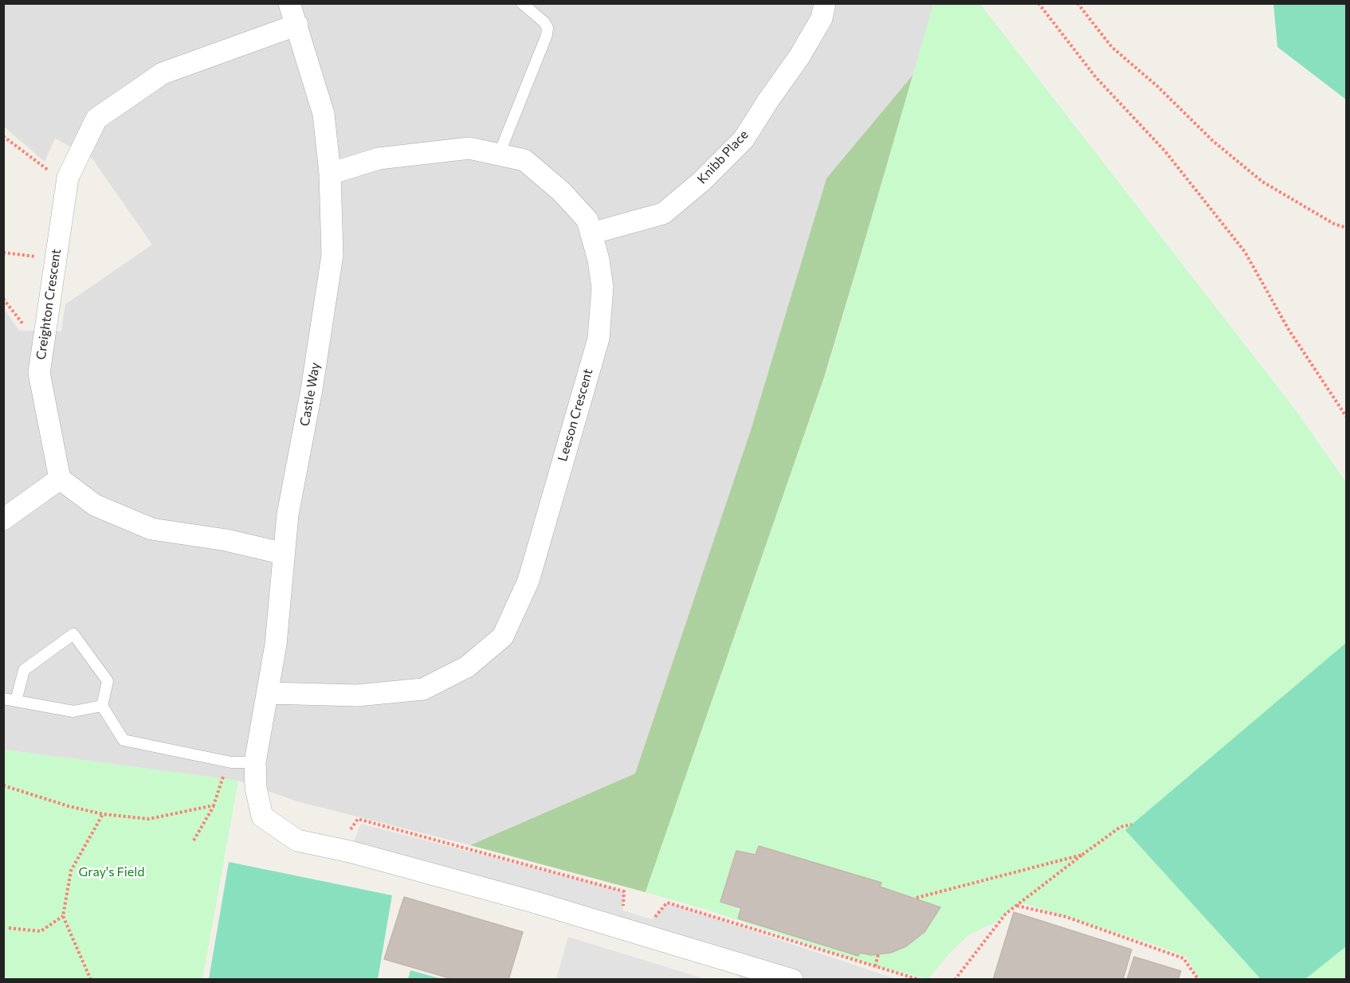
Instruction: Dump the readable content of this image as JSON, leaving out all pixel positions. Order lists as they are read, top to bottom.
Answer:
{
  "streets": {
    "street": [
      "Knibb Place",
      "Creighton Crescent",
      "Castle Way",
      "Leeson Crescent"
    ]
  },
  "crossings": [
    ["Knibb Place", "Leeson Crescent"],
    ["Creighton Crescent", "Castle Way"],
    ["Castle Way", "Leeson Crescent"]
  ],
  "parks": ["Gray's Field"]
}
